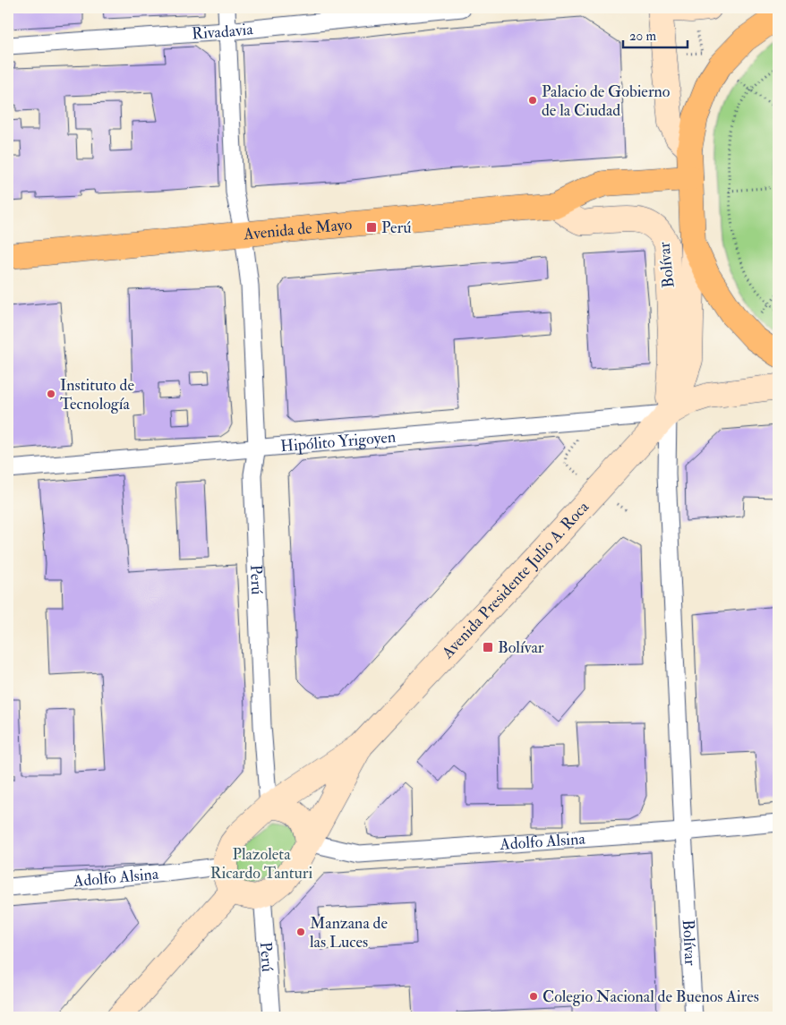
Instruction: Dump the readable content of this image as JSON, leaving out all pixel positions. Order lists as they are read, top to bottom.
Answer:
{
  "streets": {
    "main road": ["Avenida de Mayo", "Bolívar", "Avenida Presidente Julio A. Roca"],
    "street": [
      "Rivadavia",
      "Hipólito Yrigoyen",
      "Perú",
      "Adolfo Alsina"
    ]
  },
  "crossings": [
    ["Rivadavia", "Perú"],
    ["Avenida de Mayo", "Bolívar"],
    ["Avenida de Mayo", "Perú"],
    ["Bolívar", "Hipólito Yrigoyen"],
    ["Bolívar", "Avenida Presidente Julio A. Roca"],
    ["Bolívar", "Adolfo Alsina"],
    ["Hipólito Yrigoyen", "Perú"],
    ["Hipólito Yrigoyen", "Avenida Presidente Julio A. Roca"],
    ["Perú", "Avenida Presidente Julio A. Roca"],
    ["Perú", "Adolfo Alsina"],
    ["Avenida Presidente Julio A. Roca", "Adolfo Alsina"]
  ],
  "parks": ["Plazoleta Ricardo Tanturi"],
  "places": {
    "other": [
      "Palacio de Gobierno de la Ciudad",
      "Instituto de Tecnología",
      "Manzana de las Luces",
      "Colegio Nacional de Buenos Aires"
    ],
    "transit": ["Perú", "Bolívar"]
  },
  "scale_bar": "20 m"
}
